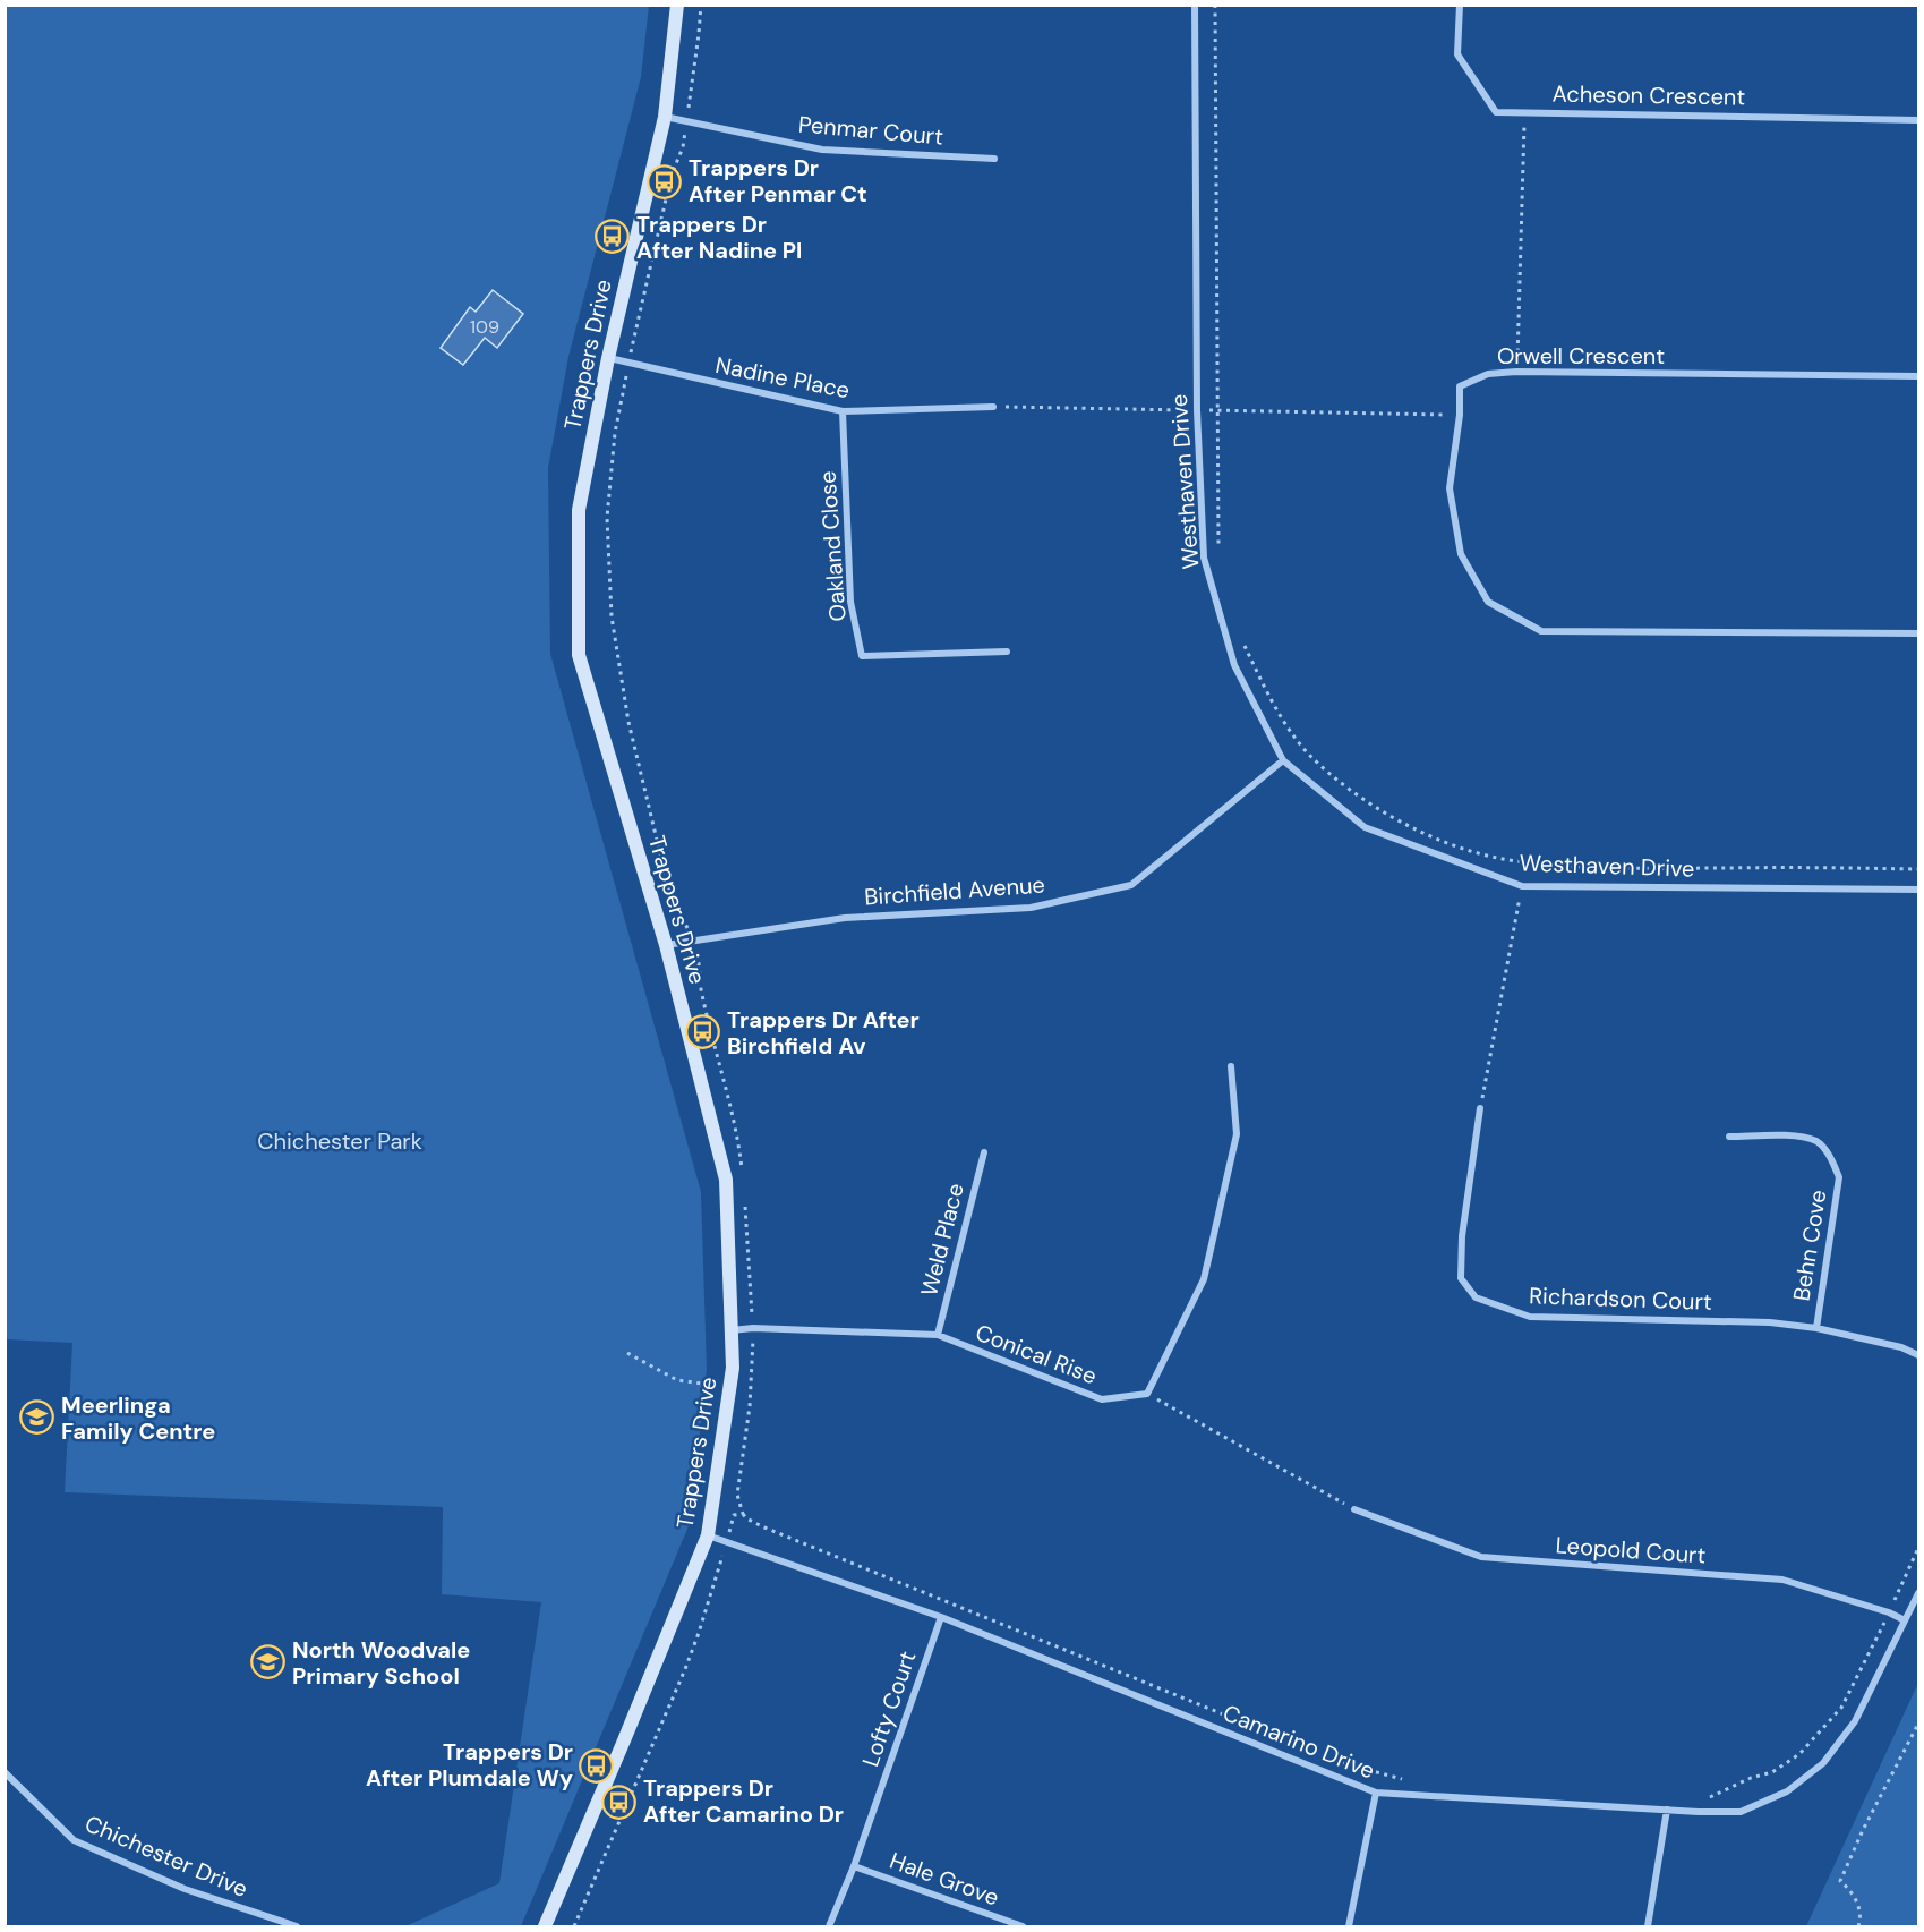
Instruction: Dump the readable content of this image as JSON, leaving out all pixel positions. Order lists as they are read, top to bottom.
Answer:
{
  "streets": {
    "main road": ["Trappers Drive"],
    "street": [
      "Acheson Crescent",
      "Penmar Court",
      "Orwell Crescent",
      "Nadine Place",
      "Westhaven Drive",
      "Oakland Close",
      "Birchfield Avenue",
      "Weld Place",
      "Behn Cove",
      "Richardson Court",
      "Conical Rise",
      "Leopold Court",
      "Lofty Court",
      "Camarino Drive",
      "Chichester Drive",
      "Hale Grove"
    ]
  },
  "crossings": [
    ["Penmar Court", "Trappers Drive"],
    ["Trappers Drive", "Nadine Place"],
    ["Trappers Drive", "Birchfield Avenue"],
    ["Trappers Drive", "Conical Rise"],
    ["Trappers Drive", "Camarino Drive"],
    ["Nadine Place", "Oakland Close"],
    ["Westhaven Drive", "Birchfield Avenue"],
    ["Weld Place", "Conical Rise"],
    ["Behn Cove", "Richardson Court"],
    ["Leopold Court", "Camarino Drive"],
    ["Lofty Court", "Camarino Drive"],
    ["Lofty Court", "Hale Grove"]
  ],
  "parks": ["Chichester Park"],
  "places": {
    "bus stop": [
      "Trappers Dr After Penmar Ct",
      "Trappers Dr After Nadine Pl",
      "Trappers Dr After Birchfield Av",
      "Trappers Dr After Plumdale Wy",
      "Trappers Dr After Camarino Dr"
    ],
    "school or university": ["Meerlinga Family Centre", "North Woodvale Primary School"]
  },
  "house_numbers": ["109"]
}
